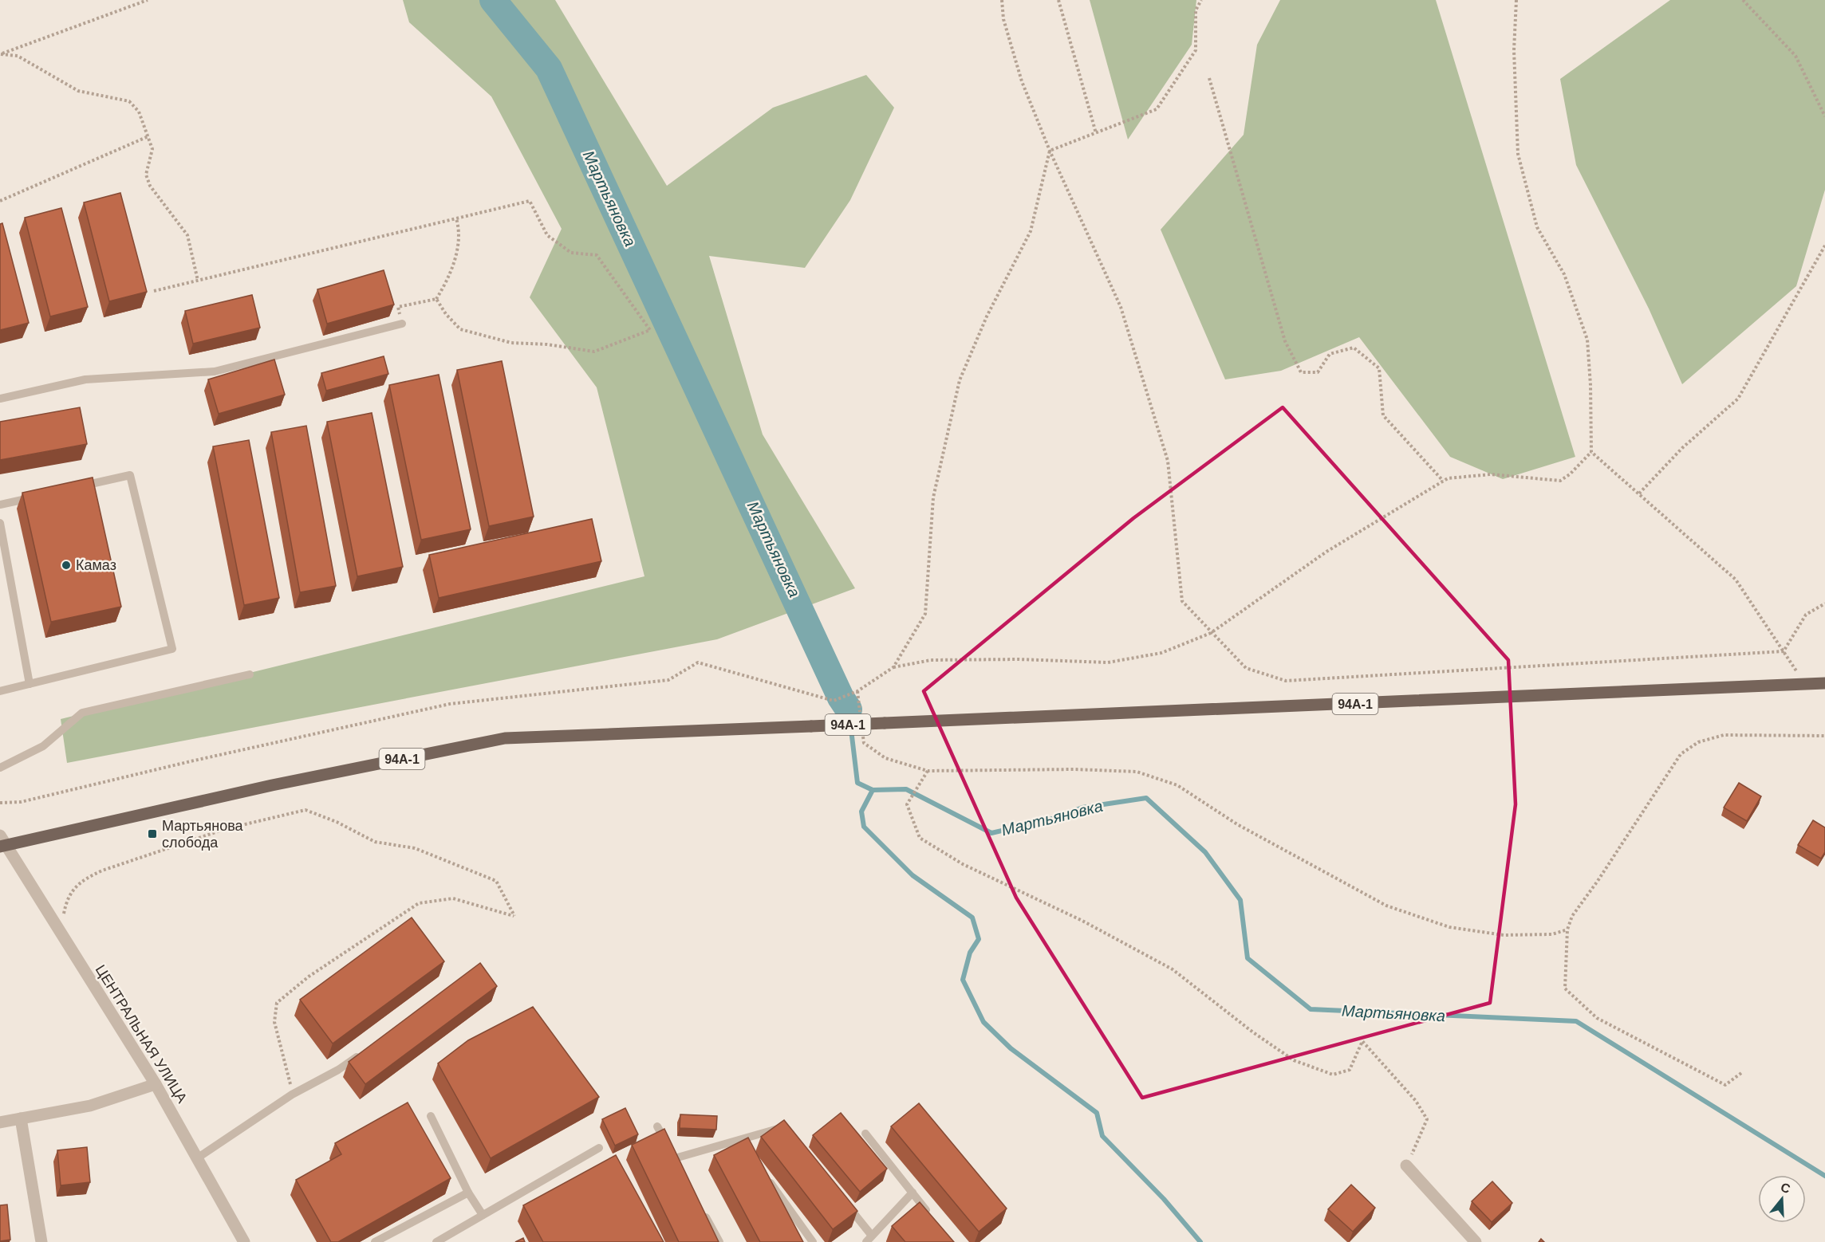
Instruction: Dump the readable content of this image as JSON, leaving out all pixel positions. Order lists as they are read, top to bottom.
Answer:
{
  "streets": {
    "main road": ["94А-1"],
    "street": ["ЦЕНТРАЛЬНАЯ УЛИЦА"]
  },
  "crossings": [
    ["94А-1", "ЦЕНТРАЛЬНАЯ УЛИЦА"]
  ],
  "water": ["Мартьяновка"],
  "places": {
    "other": ["Камаз"],
    "transit": ["Мартьянова слобода"]
  },
  "north": "top"
}
